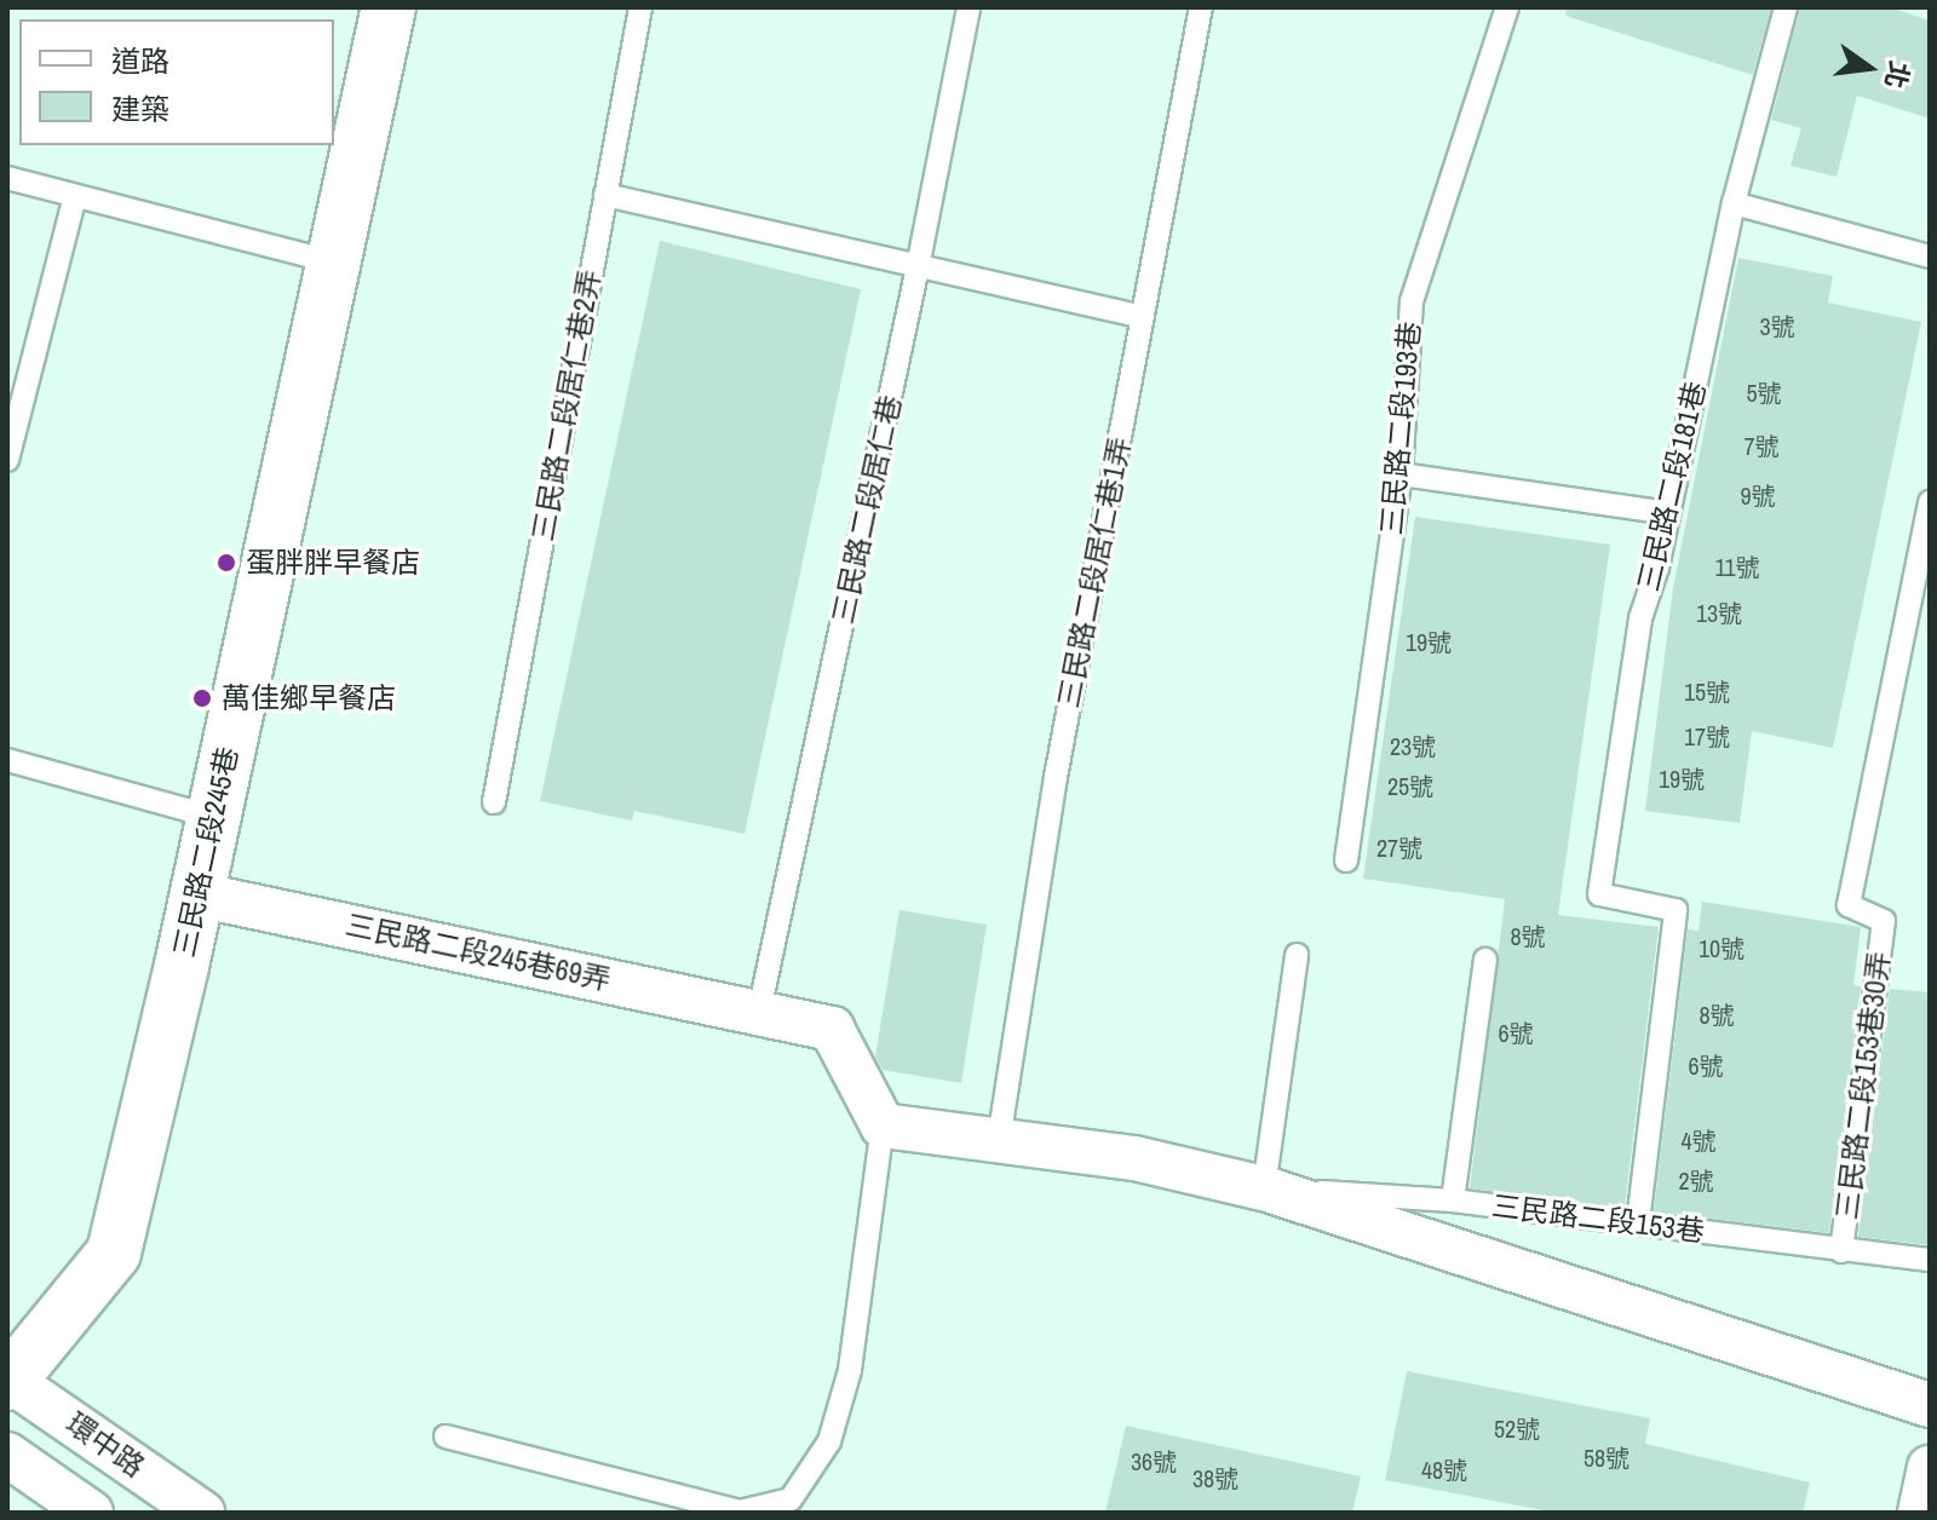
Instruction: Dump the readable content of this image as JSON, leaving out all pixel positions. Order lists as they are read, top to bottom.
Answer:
{
  "streets": {
    "street": ["三民路二段245巷", "三民路二段245巷69弄", "環中路"],
    "lane": [
      "三民路二段居仁巷2弄",
      "三民路二段193巷",
      "三民路二段181巷",
      "三民路二段居仁巷",
      "三民路二段居仁巷1弄",
      "三民路二段153巷30弄",
      "三民路二段153巷"
    ]
  },
  "crossings": [
    ["三民路二段181巷", "三民路二段153巷"],
    ["三民路二段居仁巷", "三民路二段245巷69弄"],
    ["三民路二段245巷", "三民路二段245巷69弄"],
    ["三民路二段245巷", "環中路"],
    ["三民路二段153巷30弄", "三民路二段153巷"]
  ],
  "places": ["蛋胖胖早餐店", "萬佳鄉早餐店"],
  "house_numbers": [
    "3號",
    "5號",
    "7號",
    "9號",
    "11號",
    "13號",
    "19號",
    "15號",
    "17號",
    "23號",
    "19號",
    "25號",
    "27號",
    "8號",
    "10號",
    "8號",
    "6號",
    "6號",
    "4號",
    "2號",
    "52號",
    "58號",
    "36號",
    "48號",
    "38號"
  ],
  "legend": ["道路", "建築"],
  "north": "right"
}
